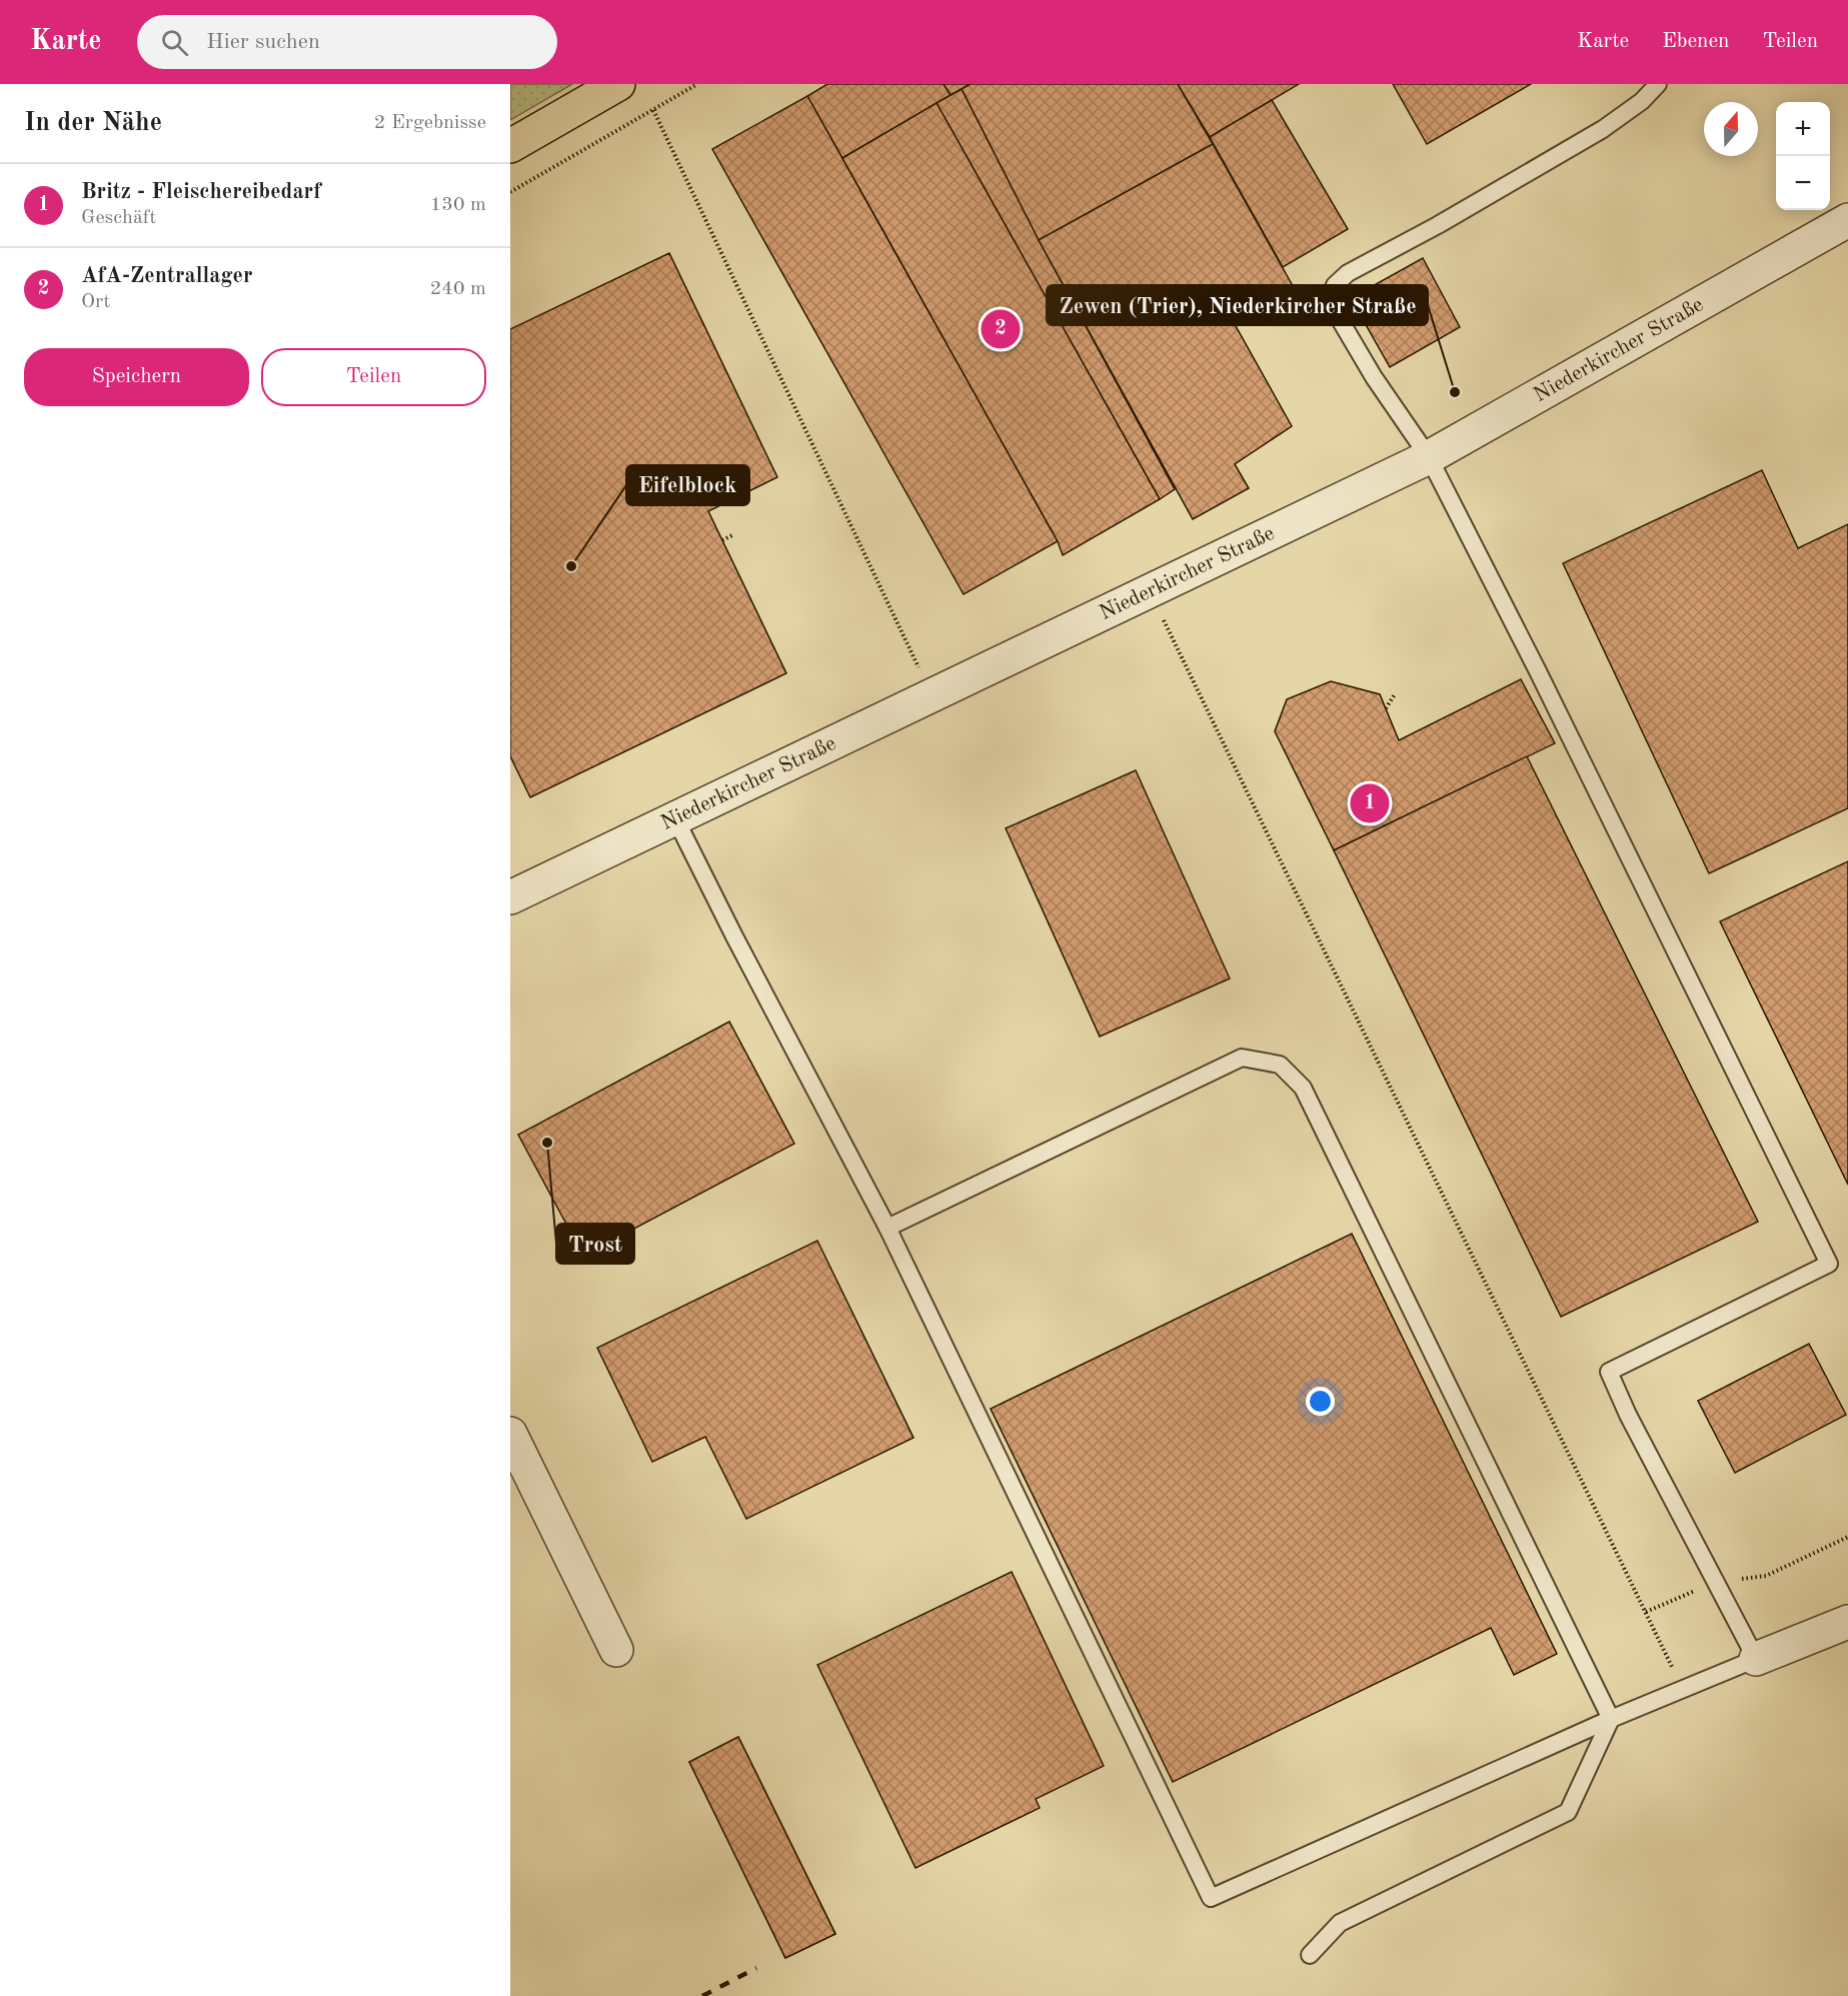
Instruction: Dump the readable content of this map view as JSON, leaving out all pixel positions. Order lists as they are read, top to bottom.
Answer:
{
  "streets": {
    "street": ["Niederkircher Straße"]
  },
  "places": ["Zewen (Trier), Niederkircher Straße", "Eifelblock", "Trost"],
  "north": "top",
  "page": {
    "header": "Karte",
    "search": "Hier suchen",
    "nav": ["Karte", "Ebenen", "Teilen"],
    "heading": ["In der Nähe", "2 Ergebnisse"],
    "map_buttons": ["+", "−"],
    "list": [
      {
        "mark": "1",
        "name": "Britz - Fleischereibedarf",
        "note": "Geschäft",
        "value": "130 m"
      },
      {
        "mark": "2",
        "name": "AfA-Zentrallager",
        "note": "Ort",
        "value": "240 m"
      }
    ],
    "pins": ["2", "1"],
    "buttons": ["Speichern", "Teilen"]
  }
}
